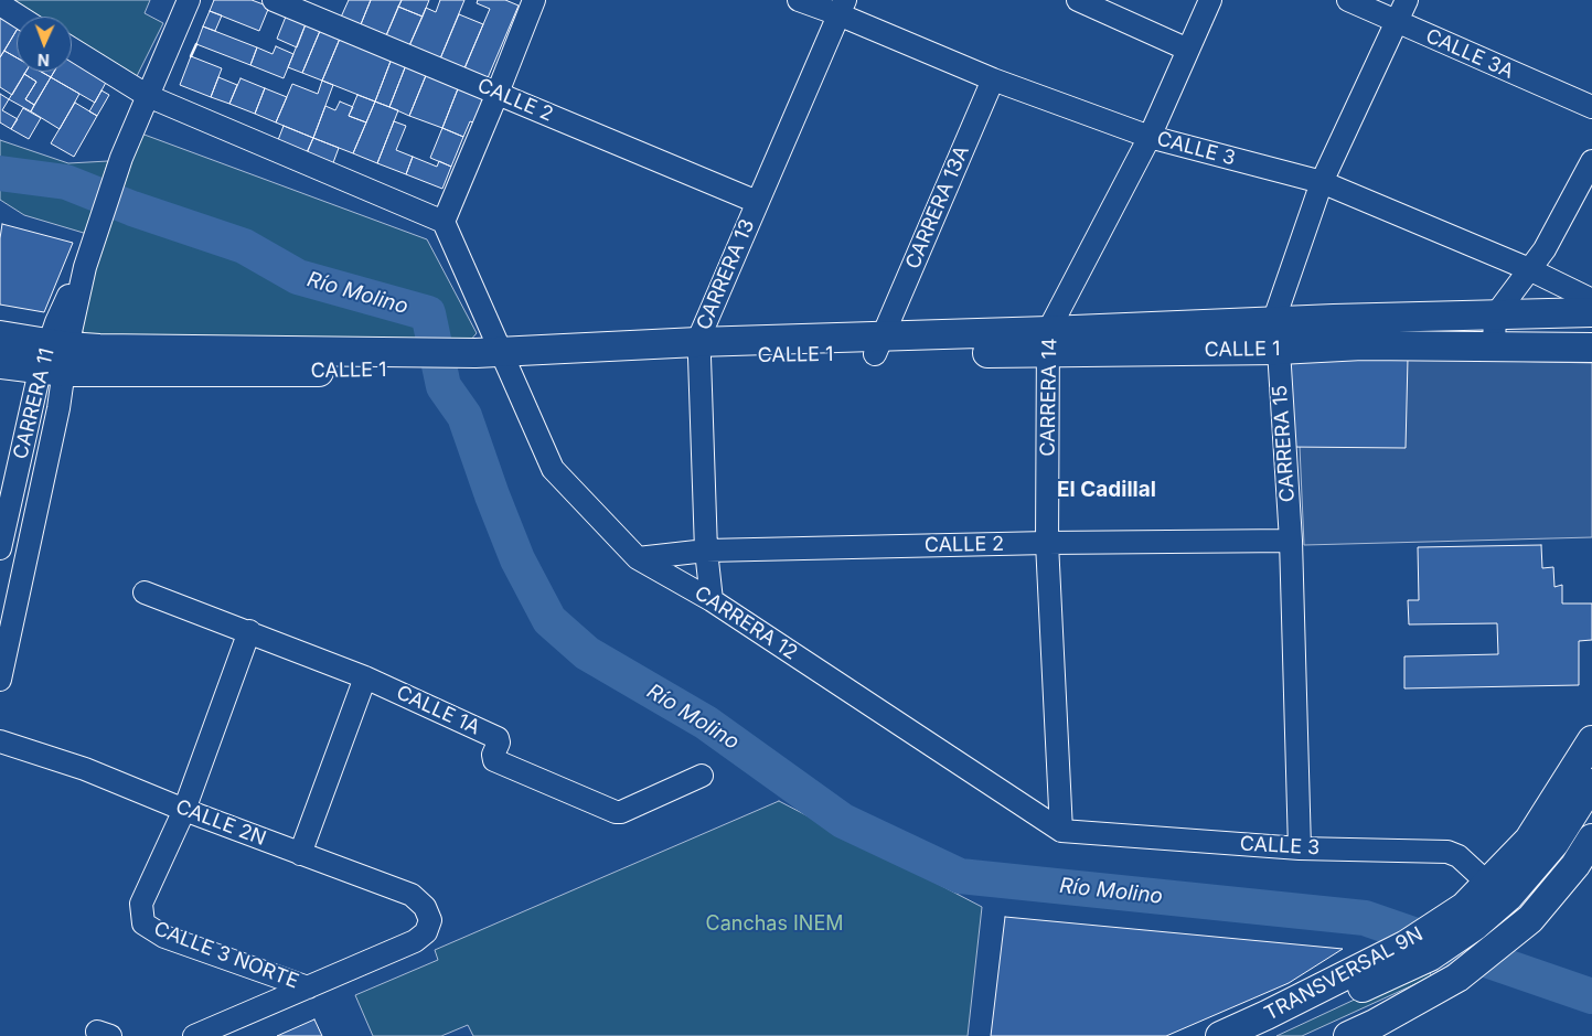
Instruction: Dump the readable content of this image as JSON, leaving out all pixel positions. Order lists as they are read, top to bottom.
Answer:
{
  "streets": {
    "main road": ["CALLE 1", "TRANSVERSAL 9N"],
    "street": [
      "CALLE 3A",
      "CALLE 2",
      "CALLE 3",
      "CARRERA 13A",
      "CARRERA 13",
      "CARRERA 14",
      "CARRERA 11",
      "CARRERA 15",
      "CARRERA 12",
      "CALLE 1A",
      "CALLE 2N",
      "CALLE 3 NORTE"
    ]
  },
  "crossings": [
    ["CALLE 3A", "CARRERA 15"],
    ["CALLE 2", "CARRERA 13"],
    ["CALLE 2", "CARRERA 14"],
    ["CALLE 2", "CARRERA 15"],
    ["CALLE 2", "CARRERA 12"],
    ["CALLE 3", "CARRERA 13A"],
    ["CALLE 3", "CARRERA 13"],
    ["CALLE 3", "CARRERA 14"],
    ["CALLE 3", "CARRERA 15"],
    ["CALLE 3", "CARRERA 12"],
    ["CARRERA 13A", "CALLE 1"],
    ["CARRERA 13", "CALLE 1"],
    ["CARRERA 13", "CARRERA 12"],
    ["CALLE 1", "CARRERA 14"],
    ["CALLE 1", "CARRERA 11"],
    ["CALLE 1", "CARRERA 15"],
    ["CALLE 1", "CARRERA 12"],
    ["CARRERA 14", "CARRERA 12"],
    ["CALLE 2N", "CALLE 3 NORTE"]
  ],
  "districts": ["El Cadillal"],
  "water": ["Río Molino"],
  "parks": ["Canchas INEM"],
  "north": "bottom"
}
